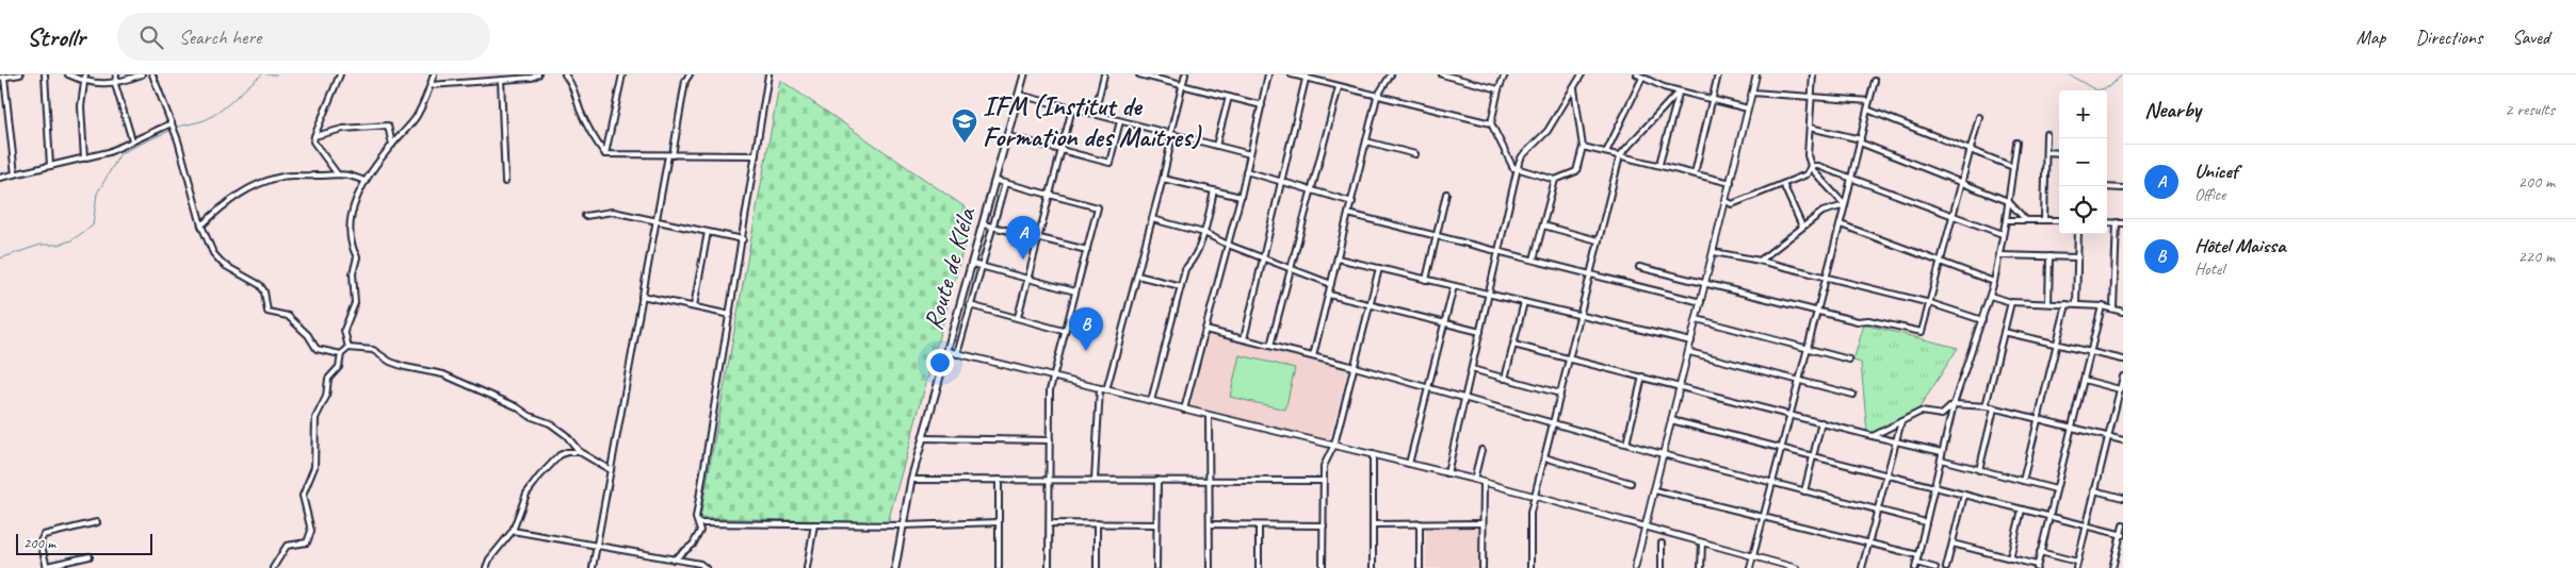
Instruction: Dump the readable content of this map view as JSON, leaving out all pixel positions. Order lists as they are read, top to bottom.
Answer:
{
  "streets": {
    "main road": ["Route de Kléla"]
  },
  "places": {
    "school or university": ["IFM (Institut de Formation des Maitres)"]
  },
  "scale_bar": "200 m",
  "page": {
    "header": "Strollr",
    "search": "Search here",
    "nav": ["Map", "Directions", "Saved"],
    "heading": ["Nearby", "2 results"],
    "map_buttons": ["+", "−"],
    "list": [
      {
        "mark": "A",
        "name": "Unicef",
        "note": "Office",
        "value": "200 m"
      },
      {
        "mark": "B",
        "name": "Hôtel Maissa",
        "note": "Hotel",
        "value": "220 m"
      }
    ],
    "pins": ["A", "B"],
    "scale": "200 m"
  }
}
